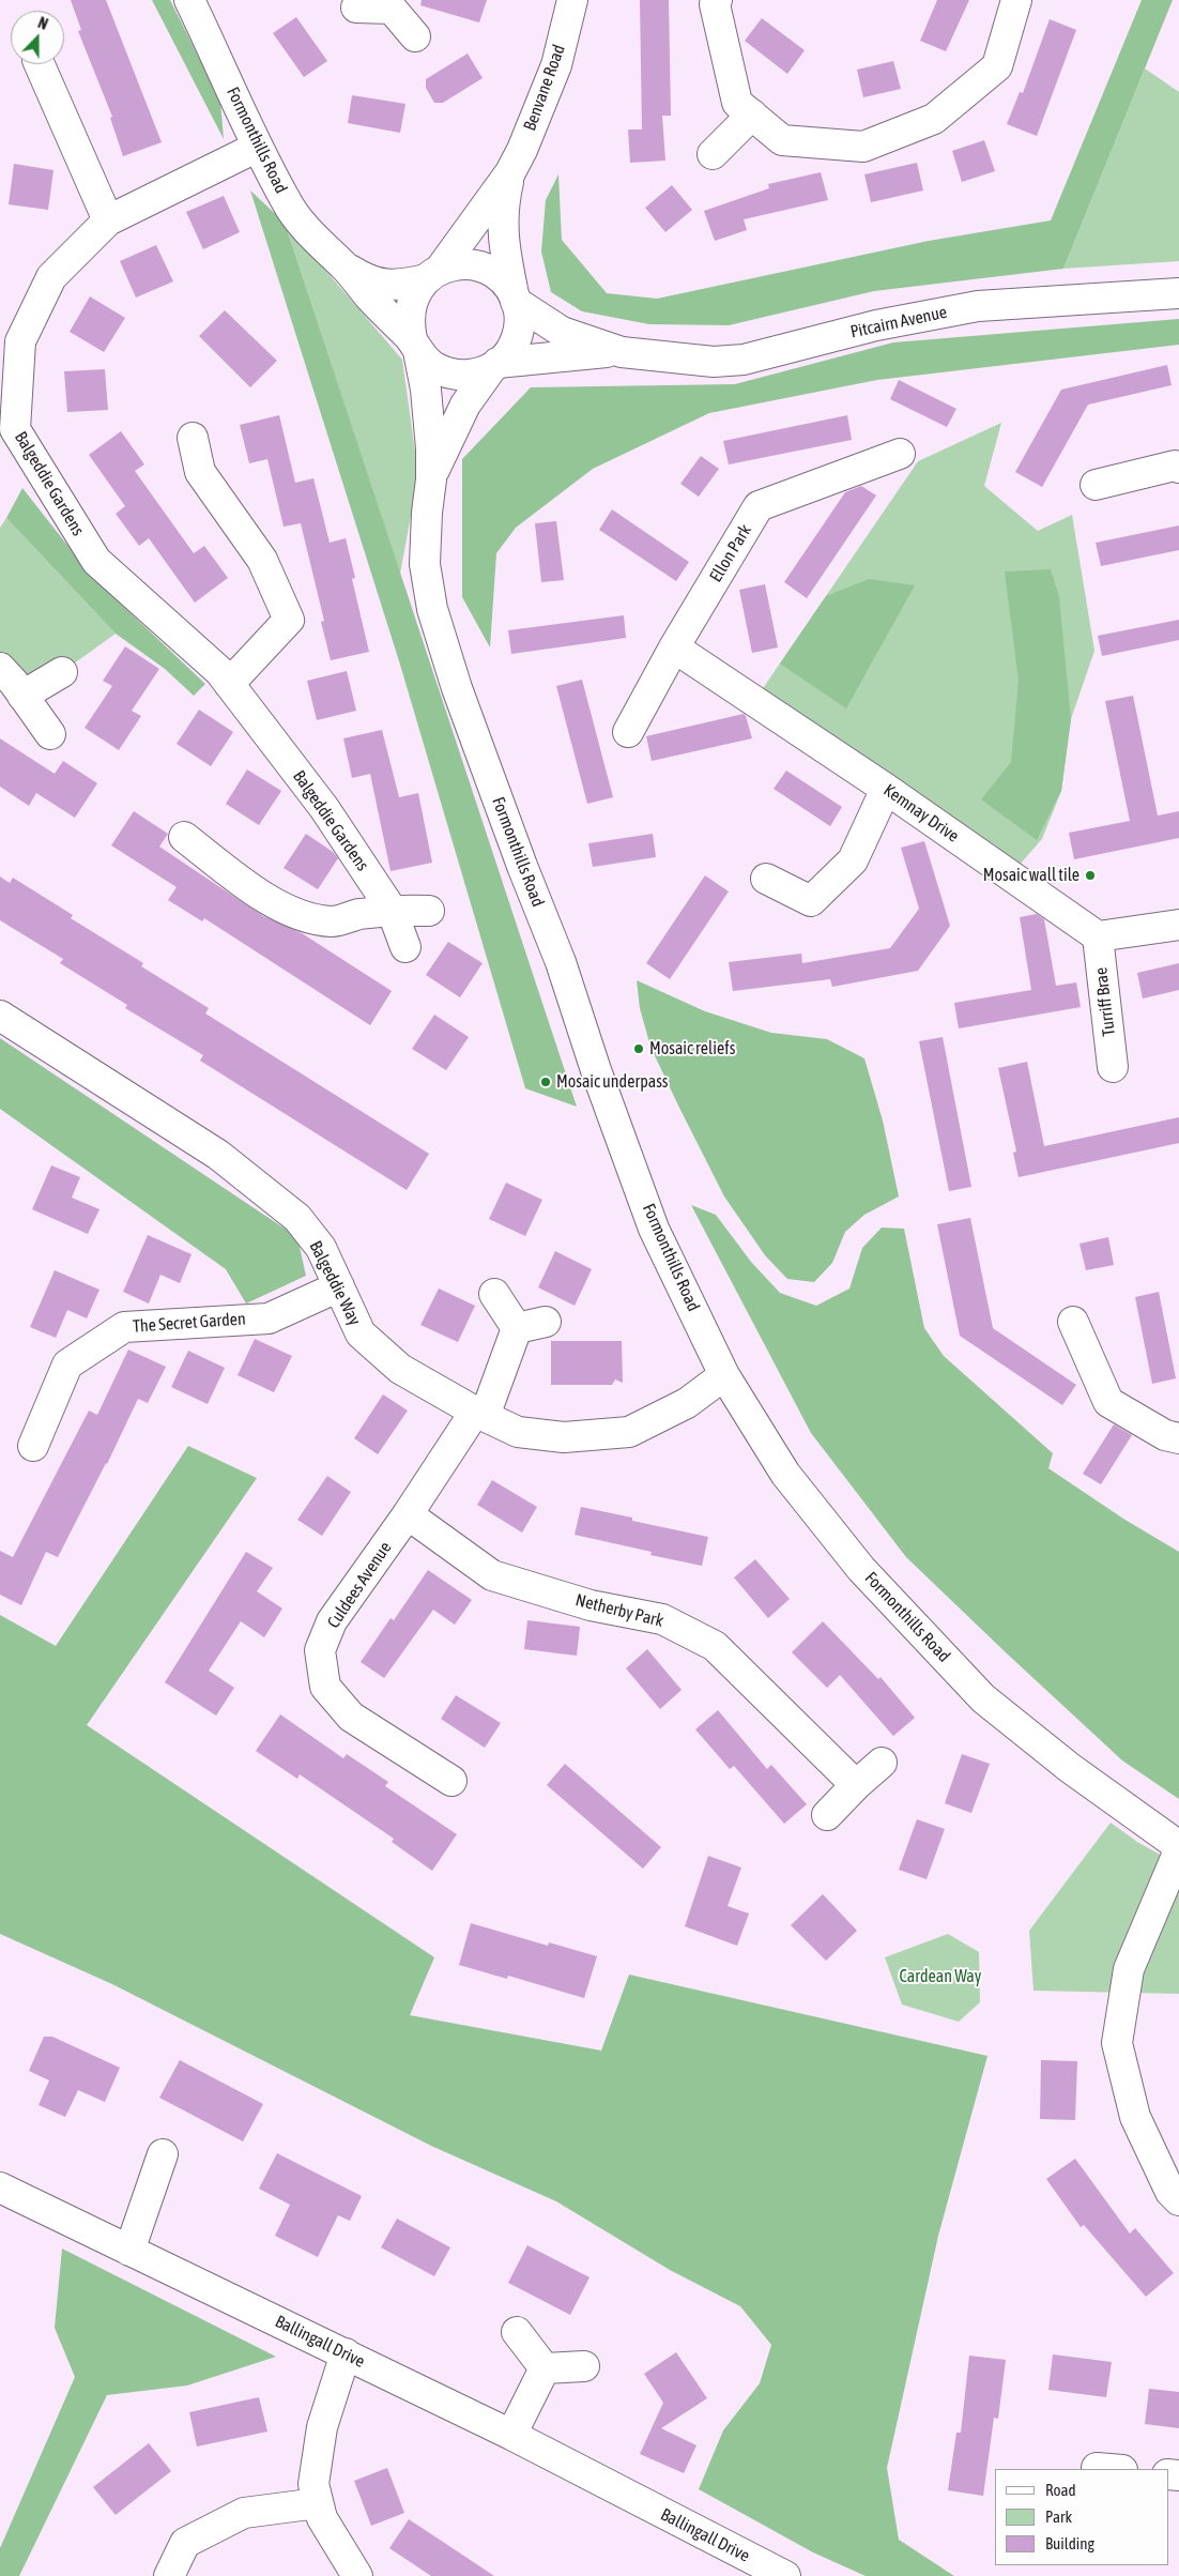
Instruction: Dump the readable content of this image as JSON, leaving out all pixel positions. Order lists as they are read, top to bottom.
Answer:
{
  "streets": {
    "street": [
      "Benvane Road",
      "Formonthills Road",
      "Pitcairn Avenue",
      "Balgeddie Gardens",
      "Ellon Park",
      "Kemnay Drive",
      "Turriff Brae",
      "Balgeddie Way",
      "The Secret Garden",
      "Culdees Avenue",
      "Netherby Park",
      "Ballingall Drive"
    ]
  },
  "crossings": [
    ["Benvane Road", "Formonthills Road"],
    ["Benvane Road", "Pitcairn Avenue"],
    ["Formonthills Road", "Pitcairn Avenue"],
    ["Formonthills Road", "Balgeddie Gardens"],
    ["Formonthills Road", "Balgeddie Way"],
    ["Ellon Park", "Kemnay Drive"],
    ["Kemnay Drive", "Turriff Brae"],
    ["Balgeddie Way", "The Secret Garden"],
    ["Balgeddie Way", "Culdees Avenue"],
    ["Culdees Avenue", "Netherby Park"]
  ],
  "parks": ["Cardean Way"],
  "places": ["Mosaic wall tile", "Mosaic reliefs", "Mosaic underpass"],
  "legend": ["Road", "Park", "Building"],
  "north": "top"
}
